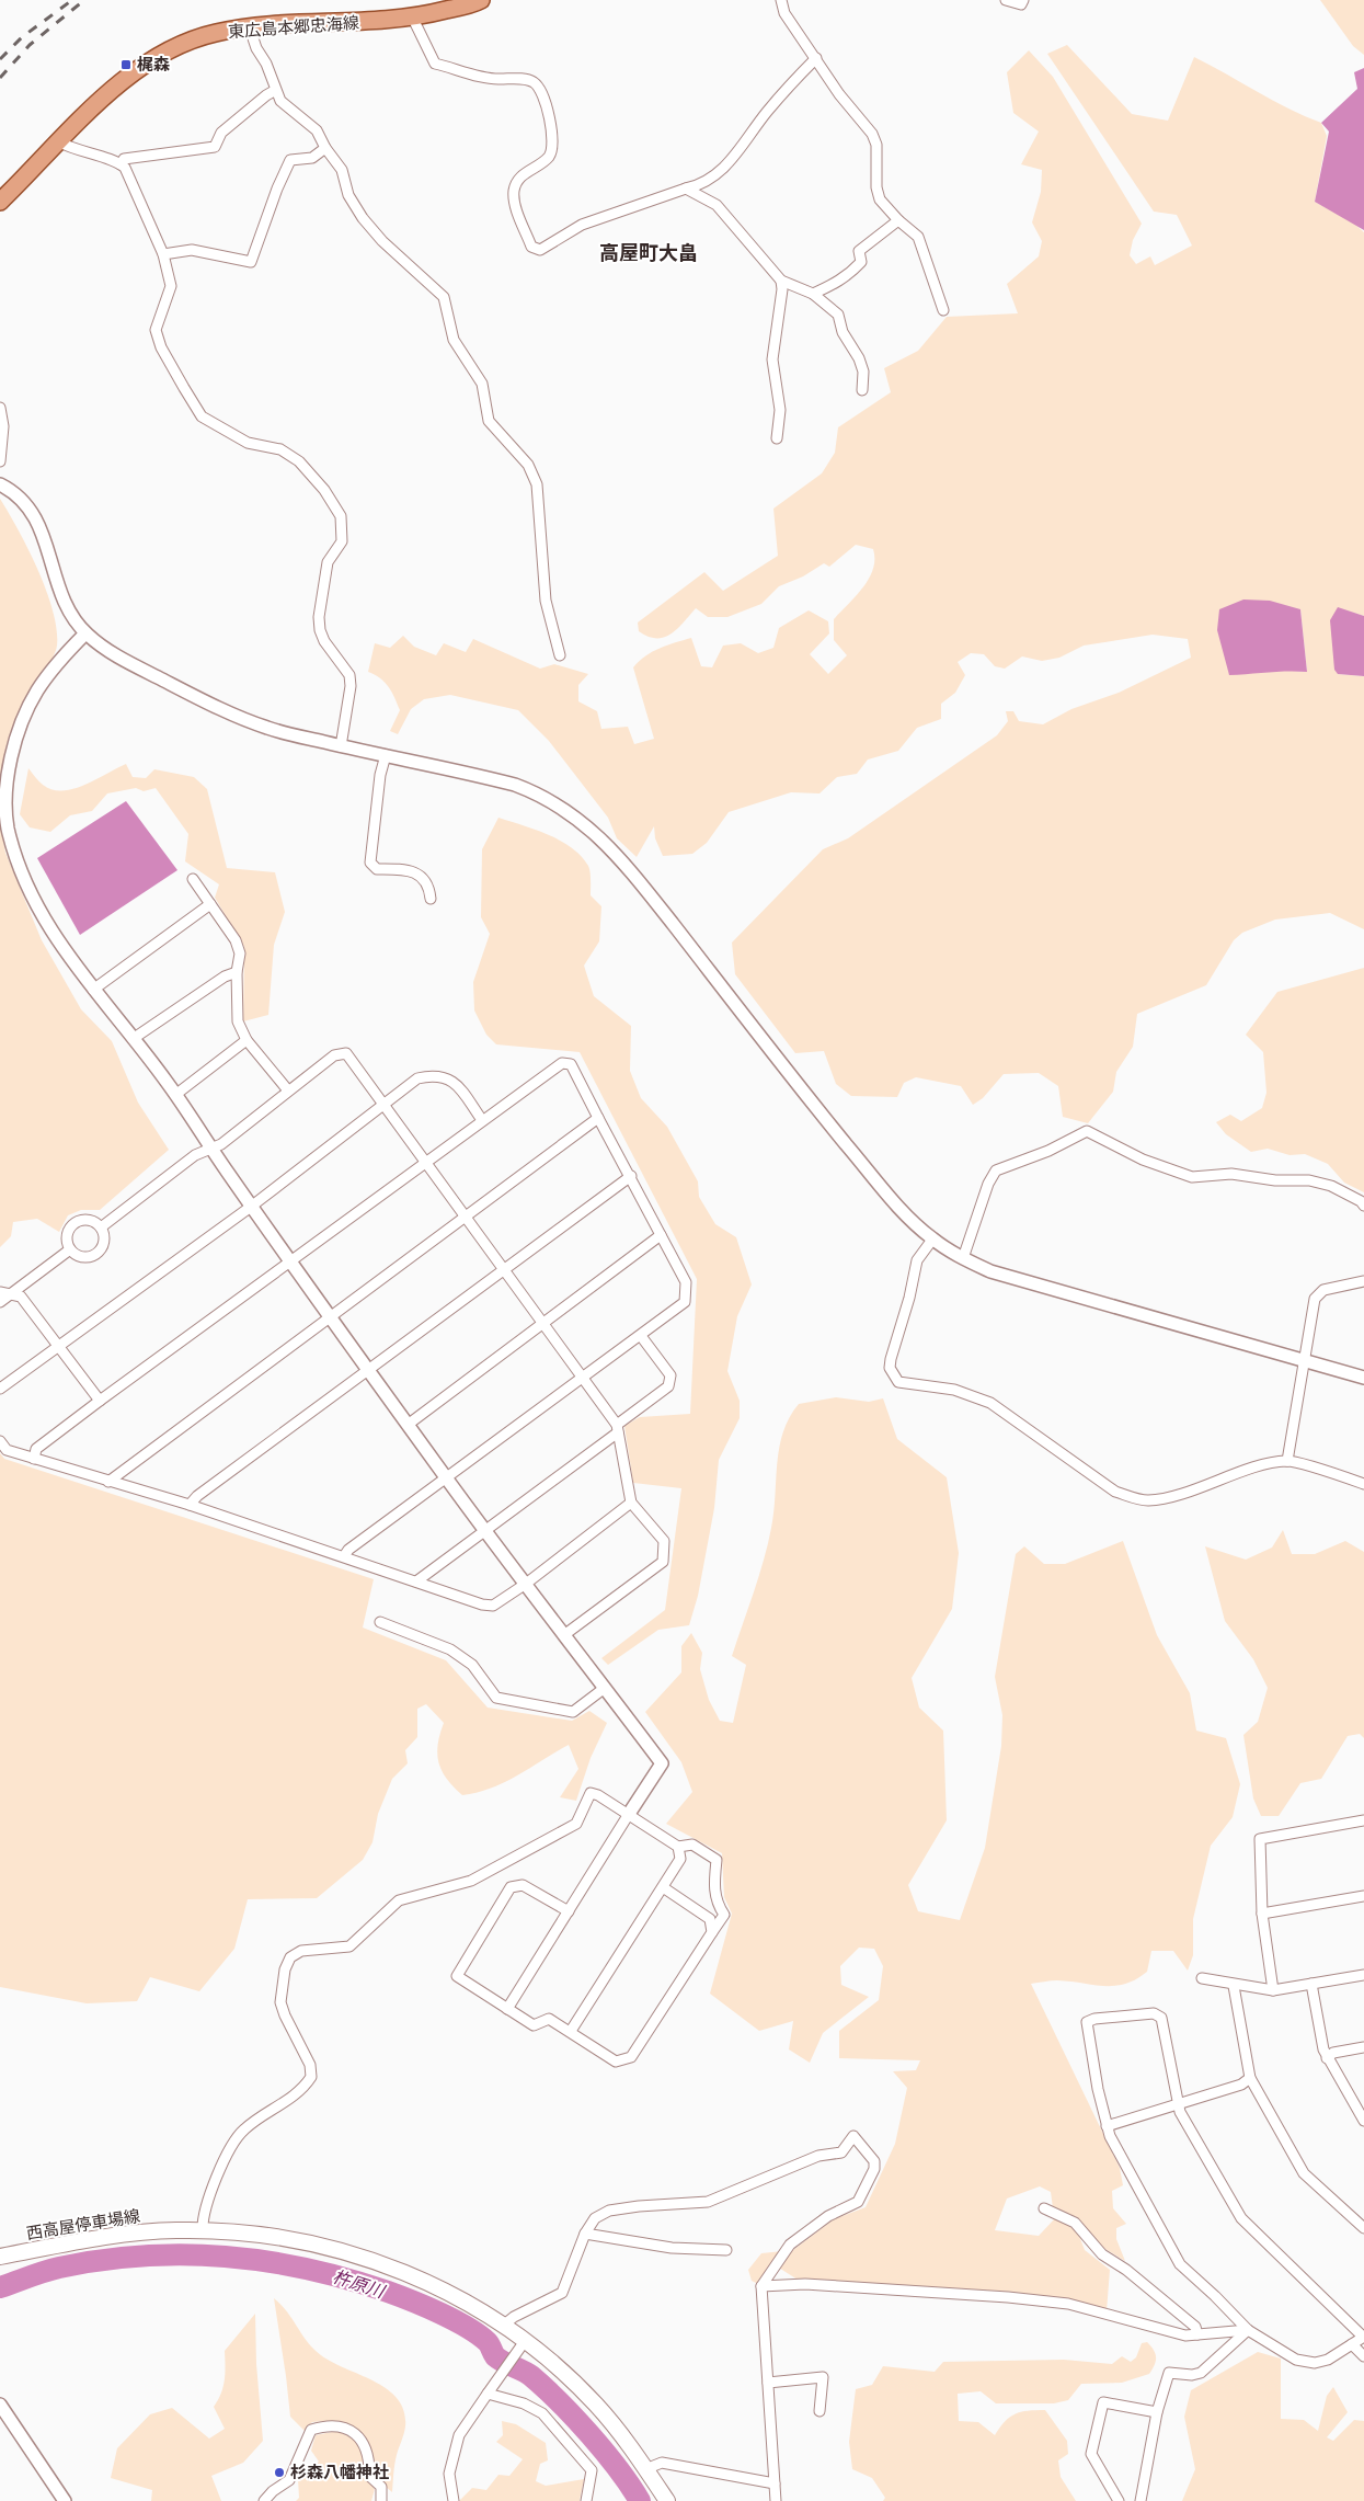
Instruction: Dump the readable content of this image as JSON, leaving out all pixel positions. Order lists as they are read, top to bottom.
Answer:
{
  "streets": {
    "main road": ["東広島本郷忠海線", "西高屋停車場線"]
  },
  "districts": ["高屋町大畠"],
  "water": ["杵原川"],
  "places": {
    "transit": ["梶森"],
    "other": ["杉森八幡神社"]
  }
}
